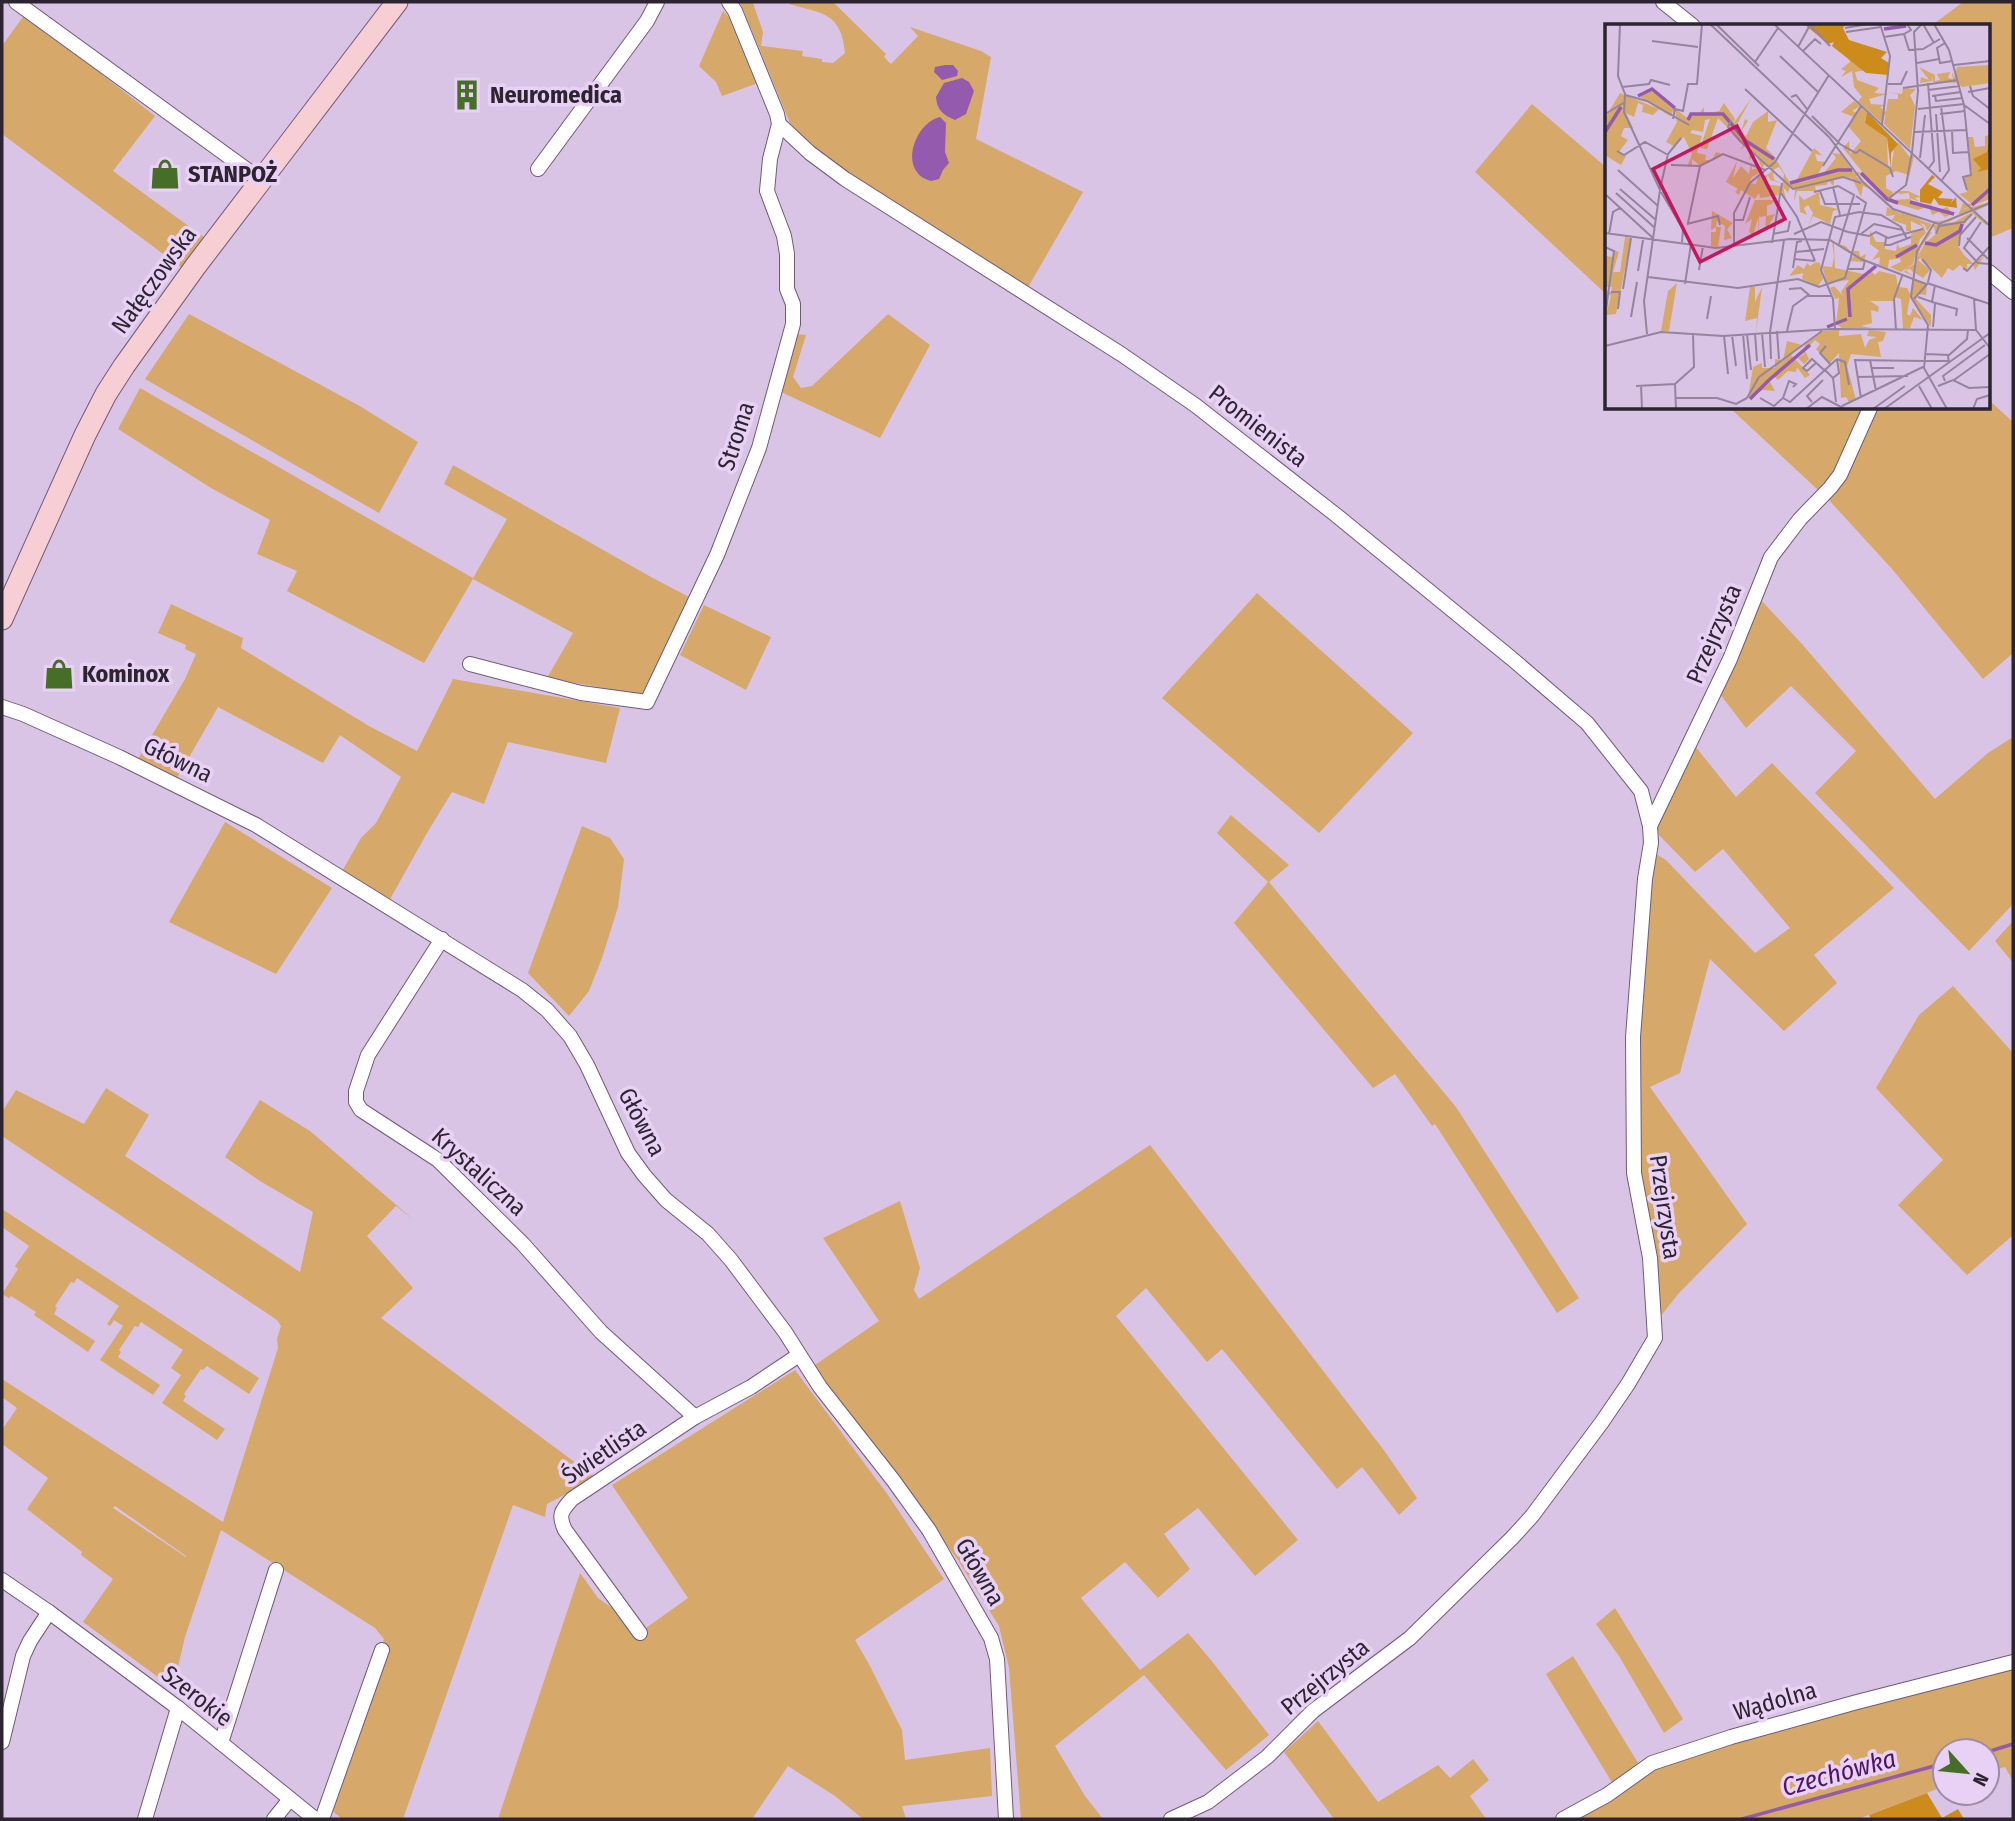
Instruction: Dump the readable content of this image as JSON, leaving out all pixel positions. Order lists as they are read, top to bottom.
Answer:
{
  "streets": {
    "main road": ["Nałęczowska"],
    "street": [
      "Promienista",
      "Stroma",
      "Przejrzysta",
      "Główna",
      "Krystaliczna",
      "Świetlista",
      "Szerokie",
      "Wądolna"
    ]
  },
  "crossings": [
    ["Promienista", "Stroma"],
    ["Promienista", "Przejrzysta"],
    ["Główna", "Krystaliczna"],
    ["Główna", "Świetlista"],
    ["Krystaliczna", "Świetlista"]
  ],
  "water": ["Czechówka"],
  "places": {
    "building": ["Neuromedica"],
    "shop": ["STANPOŻ", "Kominox"]
  },
  "north": "bottom right"
}
